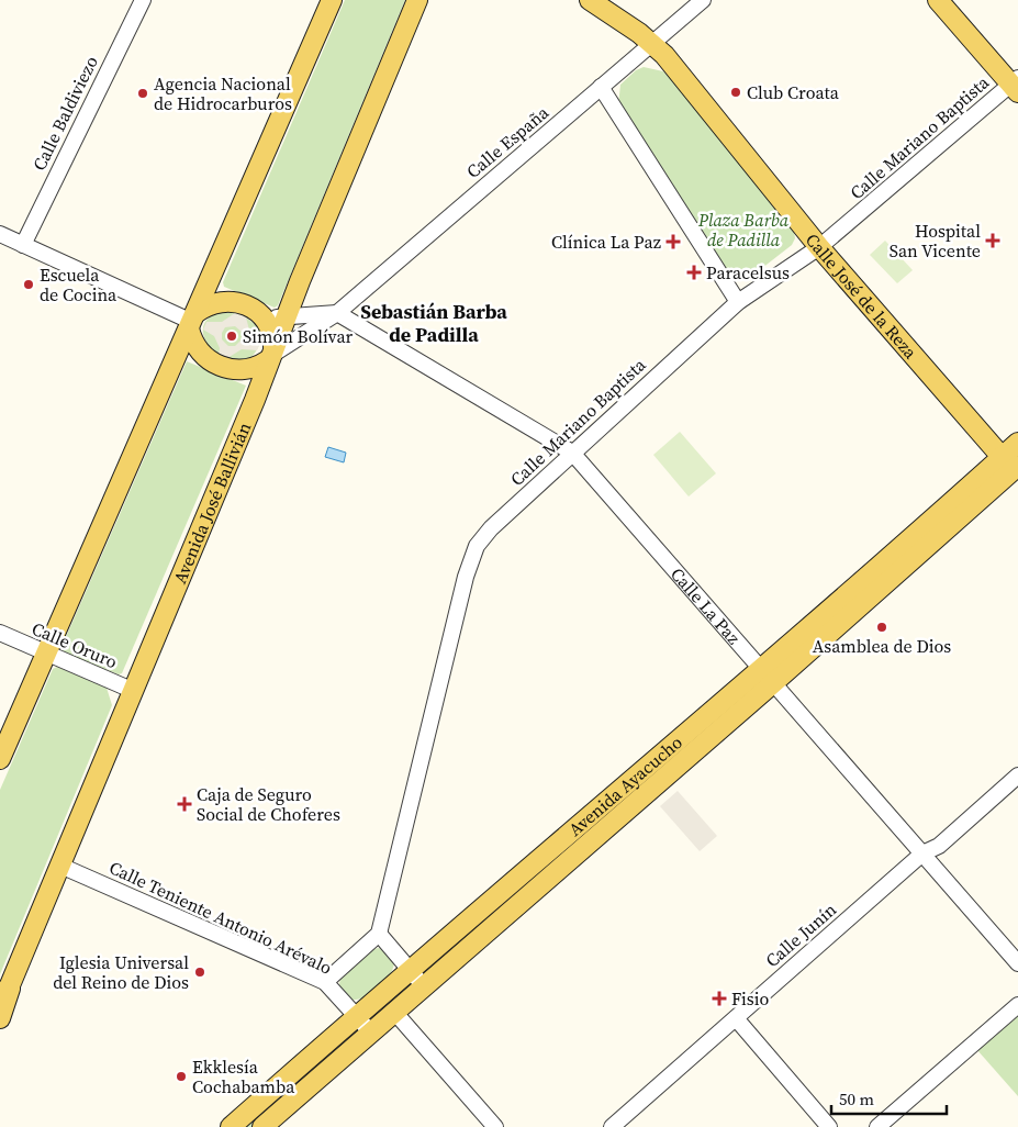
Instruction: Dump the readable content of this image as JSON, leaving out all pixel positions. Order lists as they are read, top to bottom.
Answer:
{
  "streets": {
    "main road": ["Calle José de la Reza", "Avenida José Ballivián", "Avenida Ayacucho"],
    "street": [
      "Calle Baldiviezo",
      "Calle Mariano Baptista",
      "Calle España",
      "Calle La Paz",
      "Calle Oruro",
      "Calle Teniente Antonio Arévalo",
      "Calle Junín"
    ]
  },
  "crossings": [
    ["Calle Mariano Baptista", "Calle José de la Reza"],
    ["Calle Mariano Baptista", "Calle La Paz"],
    ["Calle España", "Calle José de la Reza"],
    ["Calle España", "Calle La Paz"],
    ["Calle José de la Reza", "Avenida Ayacucho"],
    ["Avenida José Ballivián", "Calle Oruro"],
    ["Avenida José Ballivián", "Calle Teniente Antonio Arévalo"],
    ["Calle La Paz", "Avenida Ayacucho"],
    ["Calle La Paz", "Calle Junín"],
    ["Avenida Ayacucho", "Calle Teniente Antonio Arévalo"]
  ],
  "districts": ["Sebastián Barba de Padilla"],
  "parks": ["Plaza Barba de Padilla"],
  "places": {
    "other": [
      "Club Croata",
      "Agencia Nacional de Hidrocarburos",
      "Escuela de Cocina",
      "Simón Bolívar",
      "Asamblea de Dios",
      "Iglesia Universal del Reino de Dios",
      "Ekklesía Cochabamba"
    ],
    "health": [
      "Hospital San Vicente",
      "Clínica La Paz",
      "Paracelsus",
      "Caja de Seguro Social de Choferes",
      "Fisio"
    ]
  },
  "scale_bar": "50 m"
}
